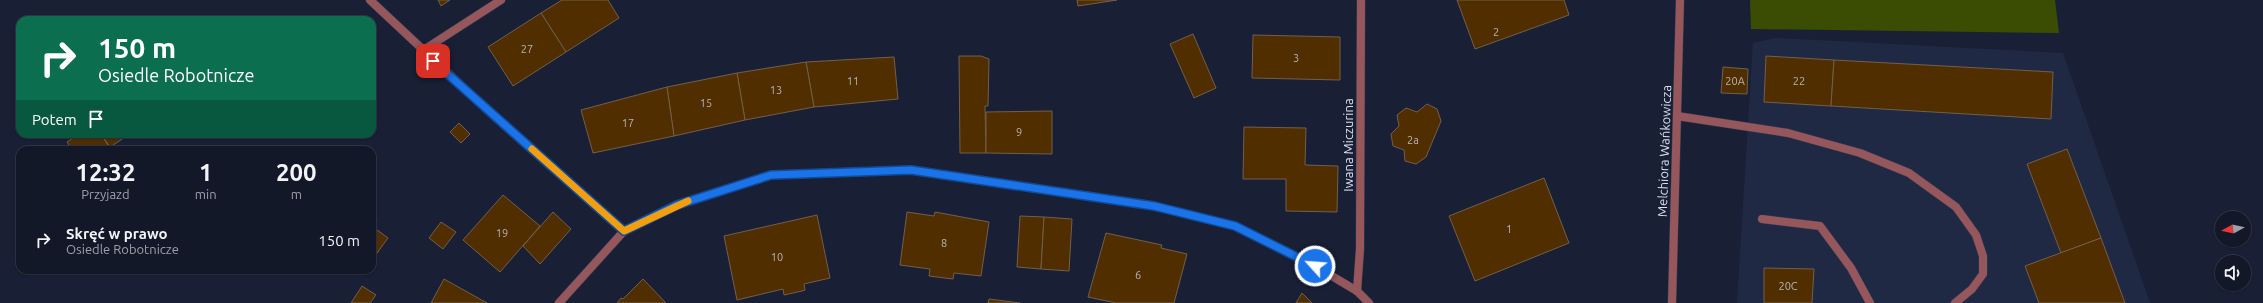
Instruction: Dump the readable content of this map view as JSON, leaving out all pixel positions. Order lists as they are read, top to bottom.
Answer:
{
  "streets": {
    "street": ["Iwana Miczurina", "Melchiora Wańkowicza"]
  },
  "house_numbers": [
    "2",
    "27",
    "3",
    "11",
    "20A",
    "22",
    "13",
    "15",
    "17",
    "9",
    "2a",
    "1",
    "19",
    "8",
    "10",
    "6",
    "20C"
  ],
  "north": "left",
  "page": {
    "turn": ["150 m", "Osiedle Robotnicze"],
    "then": "Potem",
    "eta": [
      "12:32",
      "Przyjazd",
      "1",
      "min",
      "200",
      "m"
    ],
    "list": [
      {
        "name": "Skręć w prawo",
        "note": "Osiedle Robotnicze",
        "value": "150 m"
      }
    ]
  }
}
